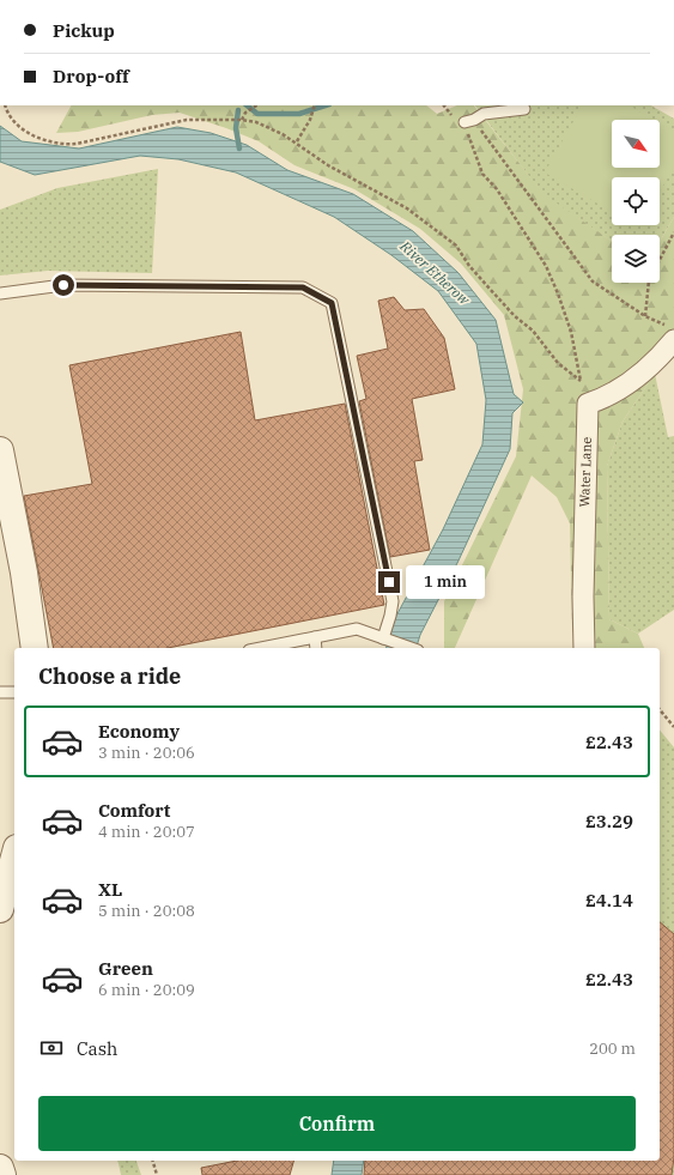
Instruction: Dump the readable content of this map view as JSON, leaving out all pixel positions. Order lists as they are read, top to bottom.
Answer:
{
  "streets": {
    "street": ["Water Lane"]
  },
  "water": ["River Etherow"],
  "north": "bottom right",
  "page": {
    "banner": ["Pickup", "Drop-off"],
    "bubble": "1 min",
    "heading": "Choose a ride",
    "list": [
      {
        "name": "Economy",
        "note": "3 min · 20:06",
        "value": "£2.43"
      },
      {
        "name": "Comfort",
        "note": "4 min · 20:07",
        "value": "£3.29"
      },
      {
        "name": "XL",
        "note": "5 min · 20:08",
        "value": "£4.14"
      },
      {
        "name": "Green",
        "note": "6 min · 20:09",
        "value": "£2.43"
      }
    ],
    "pay": ["Cash", "200 m"],
    "buttons": "Confirm"
  }
}
